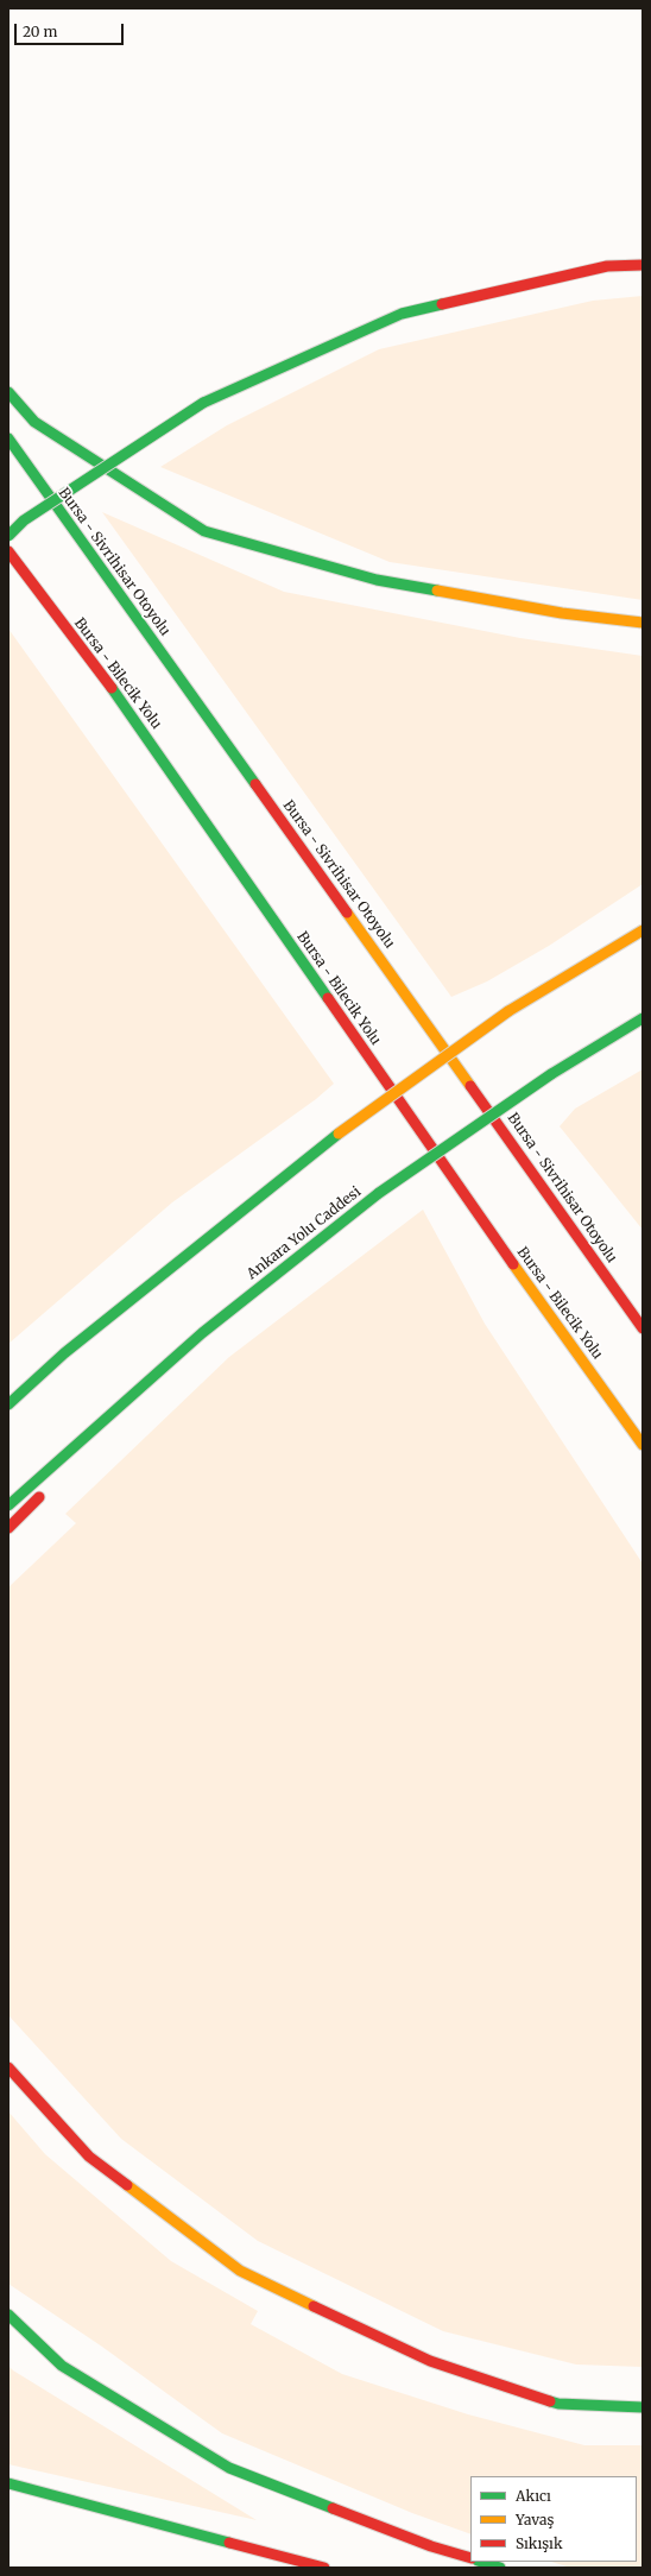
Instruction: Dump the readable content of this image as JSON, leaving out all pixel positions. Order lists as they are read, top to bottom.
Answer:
{
  "streets": {
    "highway": ["Bursa - Sivrihisar Otoyolu", "Bursa - Bilecik Yolu", "Ankara Yolu Caddesi"]
  },
  "legend": ["Akıcı", "Yavaş", "Sıkışık"],
  "scale_bar": "20 m"
}
